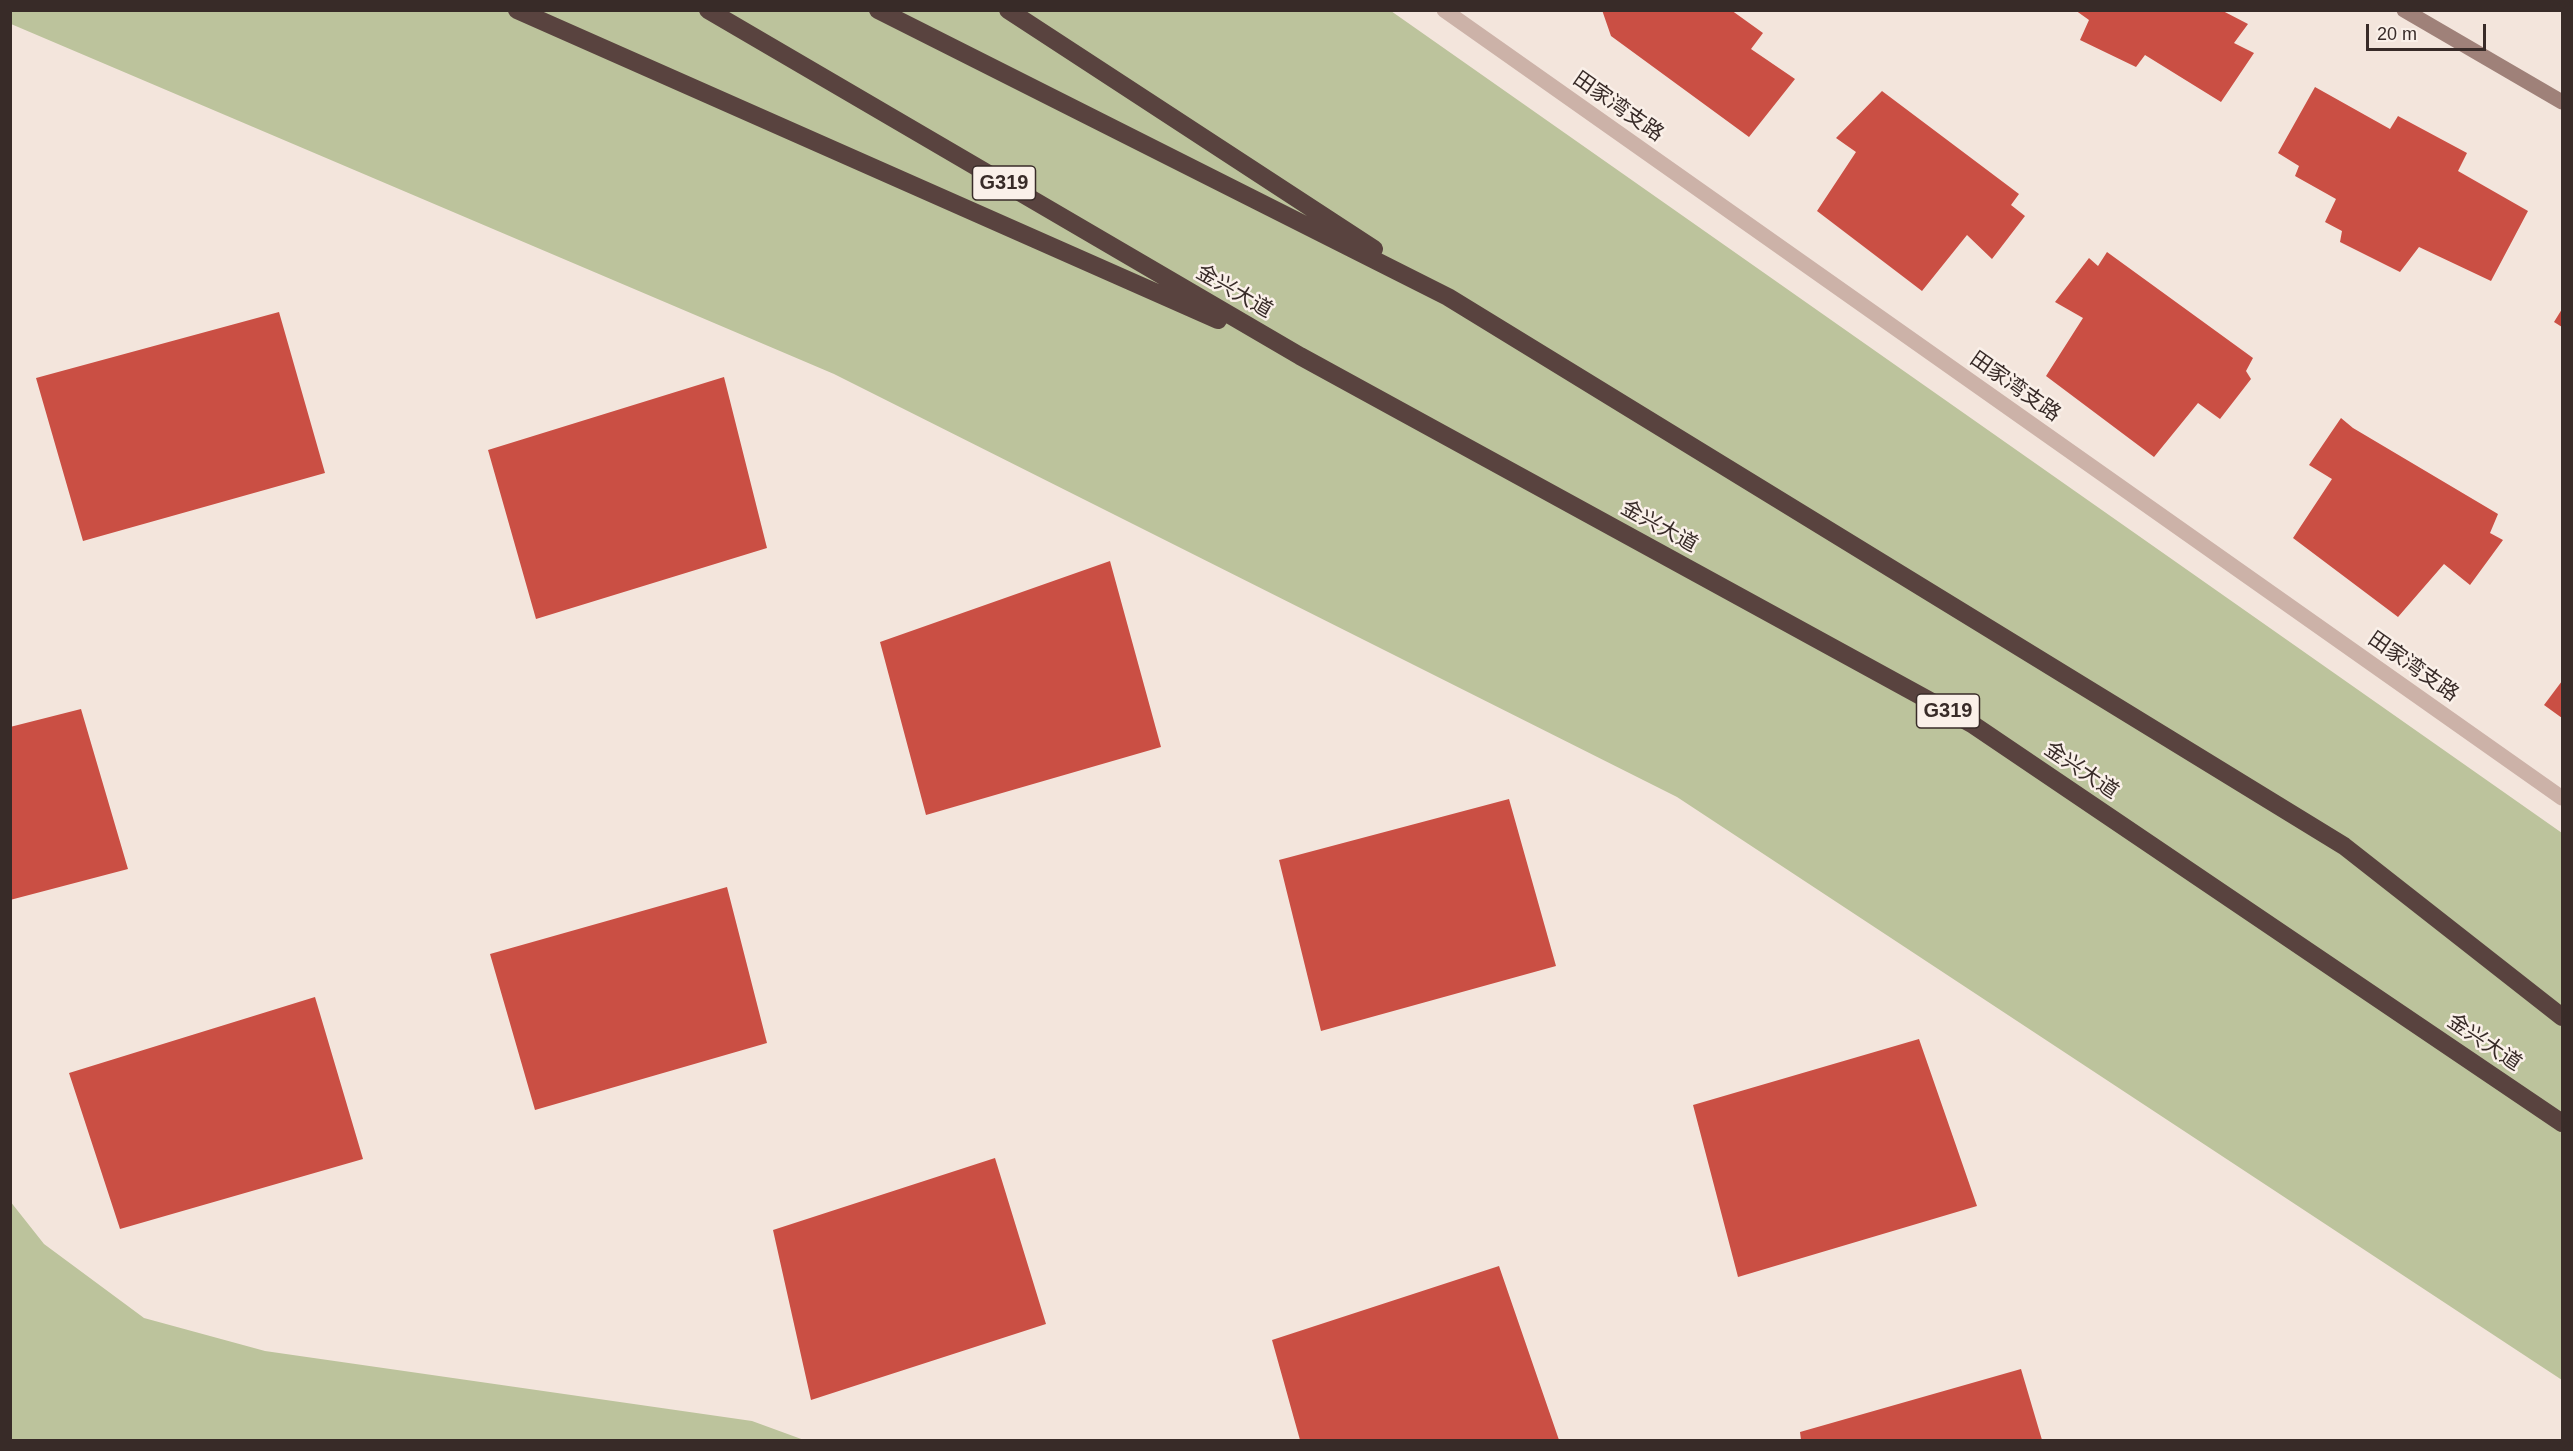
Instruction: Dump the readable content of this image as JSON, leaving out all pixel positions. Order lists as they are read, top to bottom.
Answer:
{
  "streets": {
    "highway": ["G319", "金兴大道"],
    "street": ["田家湾支路"]
  },
  "scale_bar": "20 m"
}
